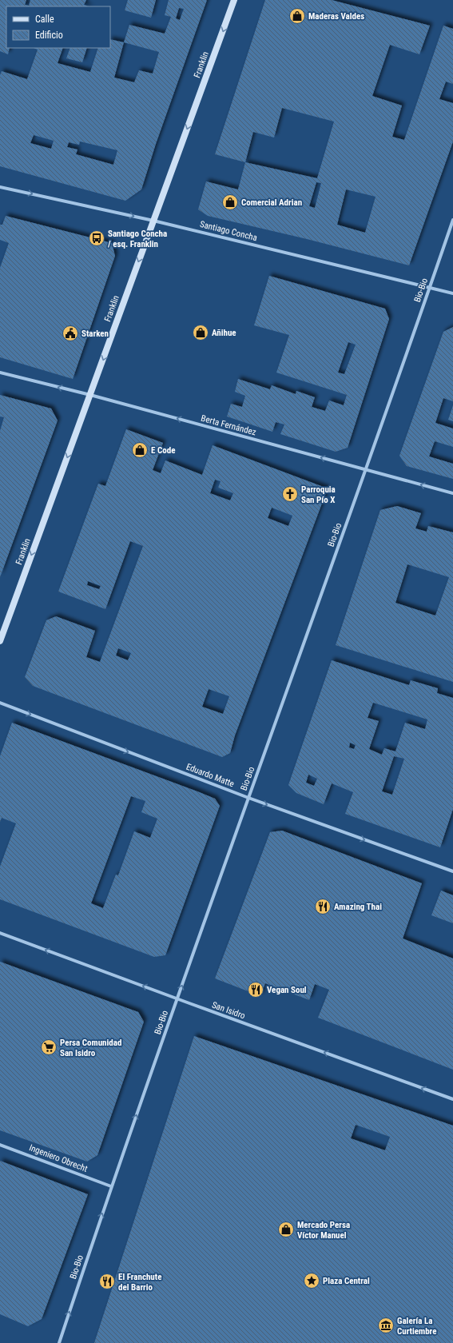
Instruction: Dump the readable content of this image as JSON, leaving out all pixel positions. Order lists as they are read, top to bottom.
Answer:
{
  "streets": {
    "main road": ["Franklin"],
    "street": [
      "Santiago Concha",
      "Bio-Bio",
      "Berta Fernández",
      "Eduardo Matte",
      "San Isidro",
      "Ingeniero Obrecht"
    ]
  },
  "crossings": [
    ["Franklin", "Santiago Concha"],
    ["Franklin", "Berta Fernández"],
    ["Santiago Concha", "Bio-Bio"],
    ["Bio-Bio", "Berta Fernández"],
    ["Bio-Bio", "Eduardo Matte"],
    ["Bio-Bio", "San Isidro"],
    ["Bio-Bio", "Ingeniero Obrecht"]
  ],
  "one_way": [
    "Franklin",
    "Bio-Bio",
    "Berta Fernández",
    "Eduardo Matte",
    "San Isidro"
  ],
  "places": {
    "shop": [
      "Maderas Valdes",
      "Comercial Adrian",
      "Añihue",
      "E Code",
      "Mercado Persa Víctor Manuel"
    ],
    "bus stop": ["Santiago Concha / esq. Franklin"],
    "public building": ["Starken"],
    "church": ["Parroquia San Pío X"],
    "restaurant": ["Amazing Thai", "Vegan Soul", "El Franchute del Barrio"],
    "supermarket": ["Persa Comunidad San Isidro"],
    "place": ["Plaza Central"],
    "museum": ["Galería La Curtiembre"]
  },
  "legend": ["Calle", "Edificio"]
}
